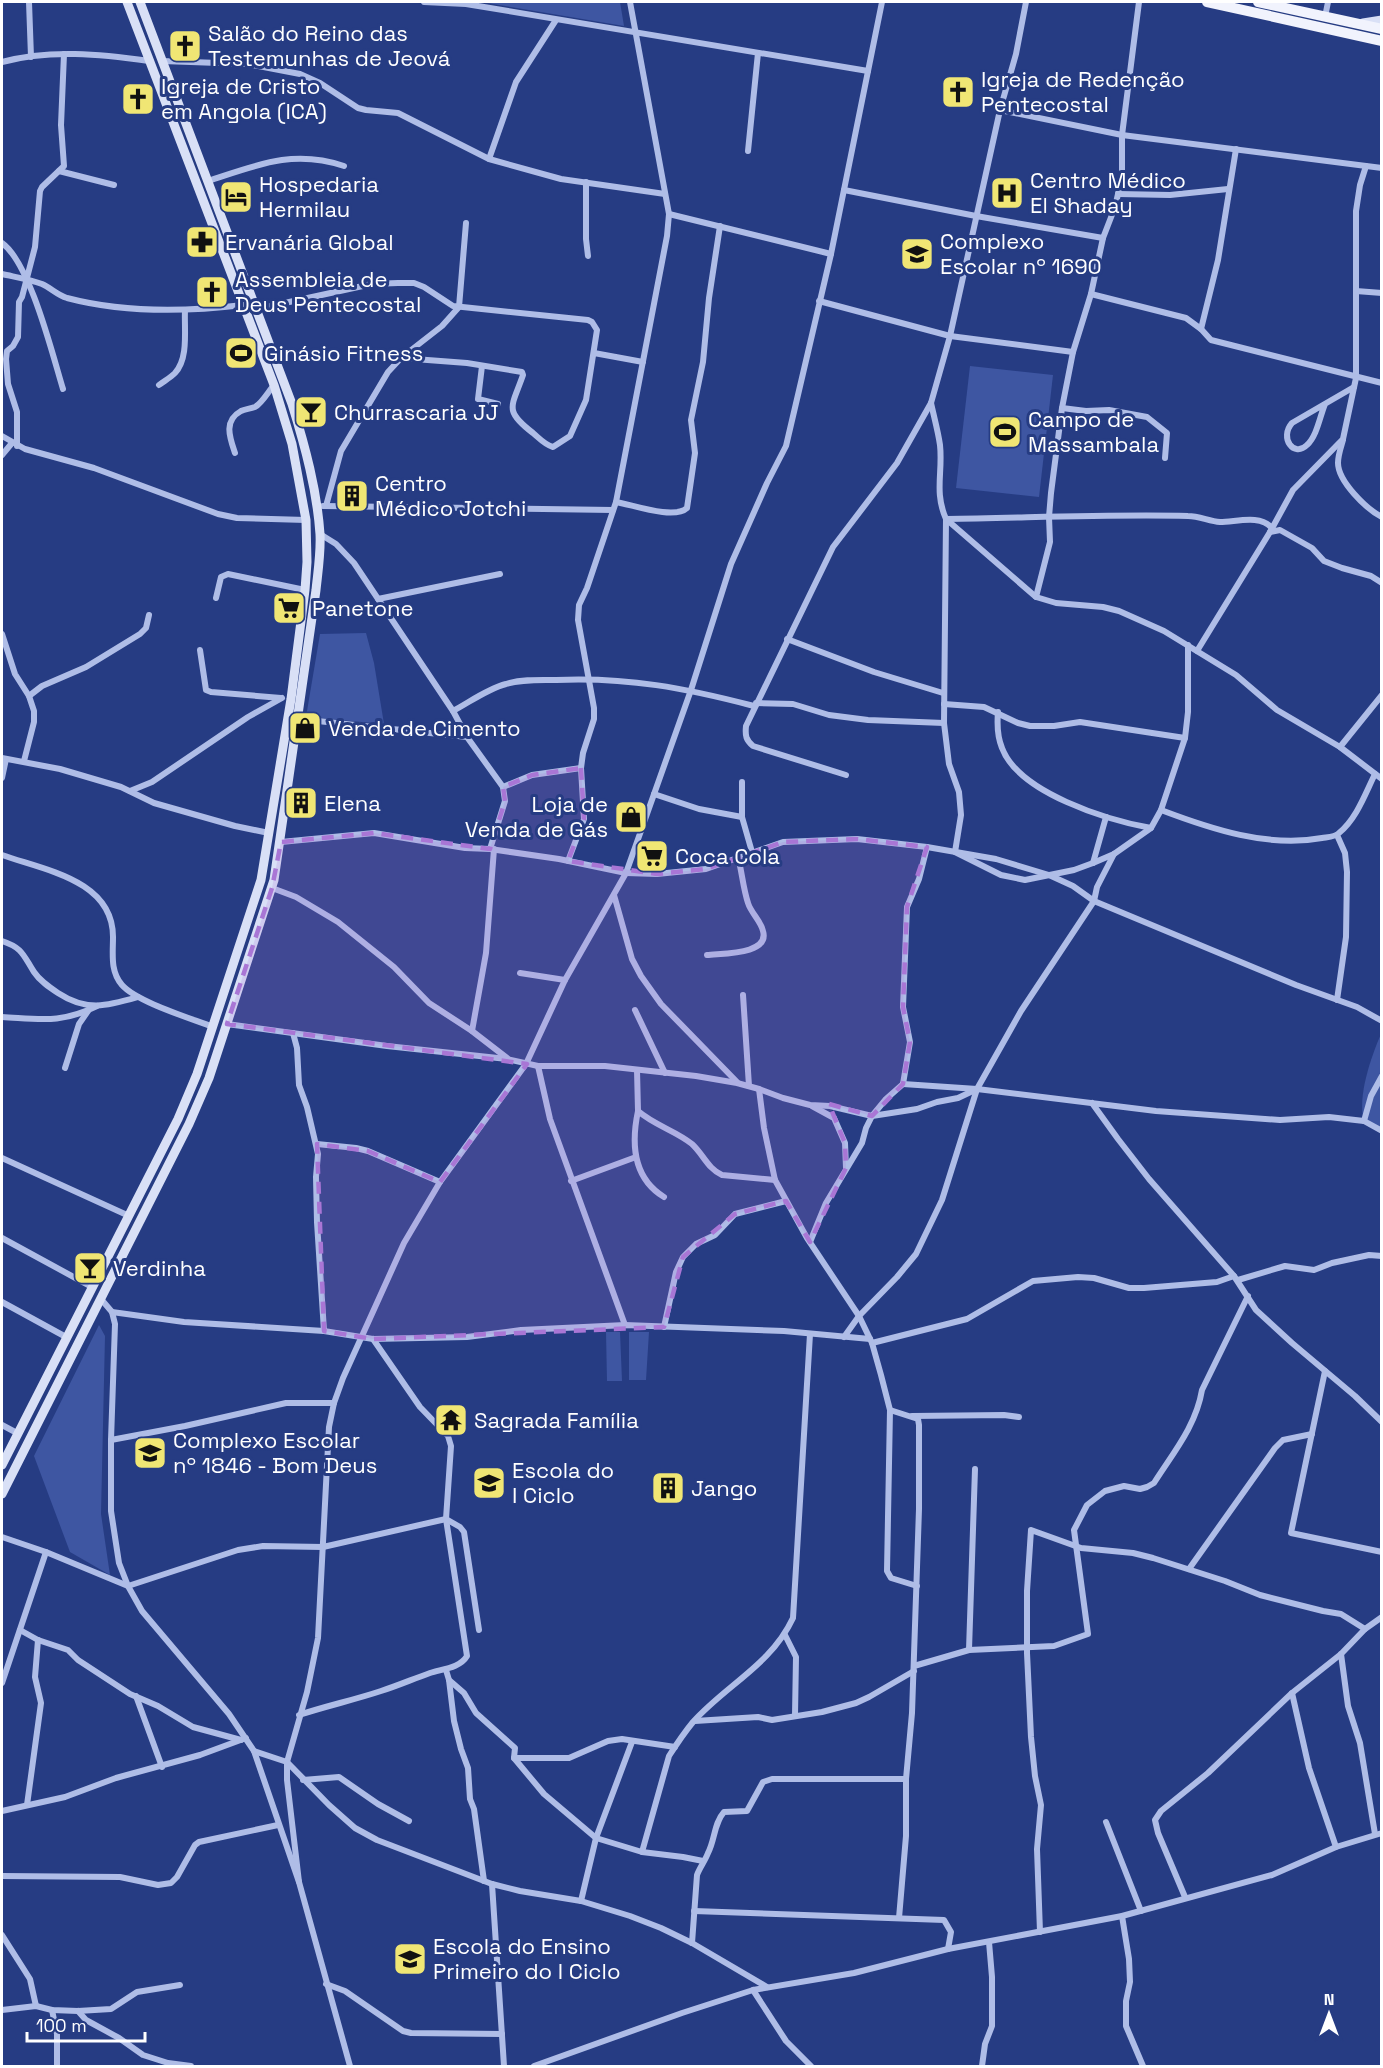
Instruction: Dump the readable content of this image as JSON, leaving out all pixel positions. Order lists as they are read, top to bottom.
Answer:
{
  "places": {
    "church": [
      "Salão do Reino das Testemunhas de Jeová",
      "Igreja de Redenção Pentecostal",
      "Igreja de Cristo em Angola (ICA)",
      "Assembleia de Deus Pentecostal"
    ],
    "hospital": ["Centro Médico El Shaday"],
    "hotel": ["Hospedaria Hermilau"],
    "pharmacy": ["Ervanária Global"],
    "school or university": [
      "Complexo Escolar nº 1690",
      "Complexo Escolar nº 1846 - Bom Deus",
      "Escola do I Ciclo",
      "Escola do Ensino Primeiro do I Ciclo"
    ],
    "sports": ["Ginásio Fitness", "Campo de Massambala"],
    "bar": ["Churrascaria JJ", "Verdinha"],
    "building": ["Centro Médico Jotchi", "Elena", "Jango"],
    "supermarket": ["Panetone", "Coca Cola"],
    "shop": ["Venda de Cimento", "Loja de Venda de Gás"],
    "temple": ["Sagrada Família"]
  },
  "scale_bar": "100 m",
  "north": "top"
}
